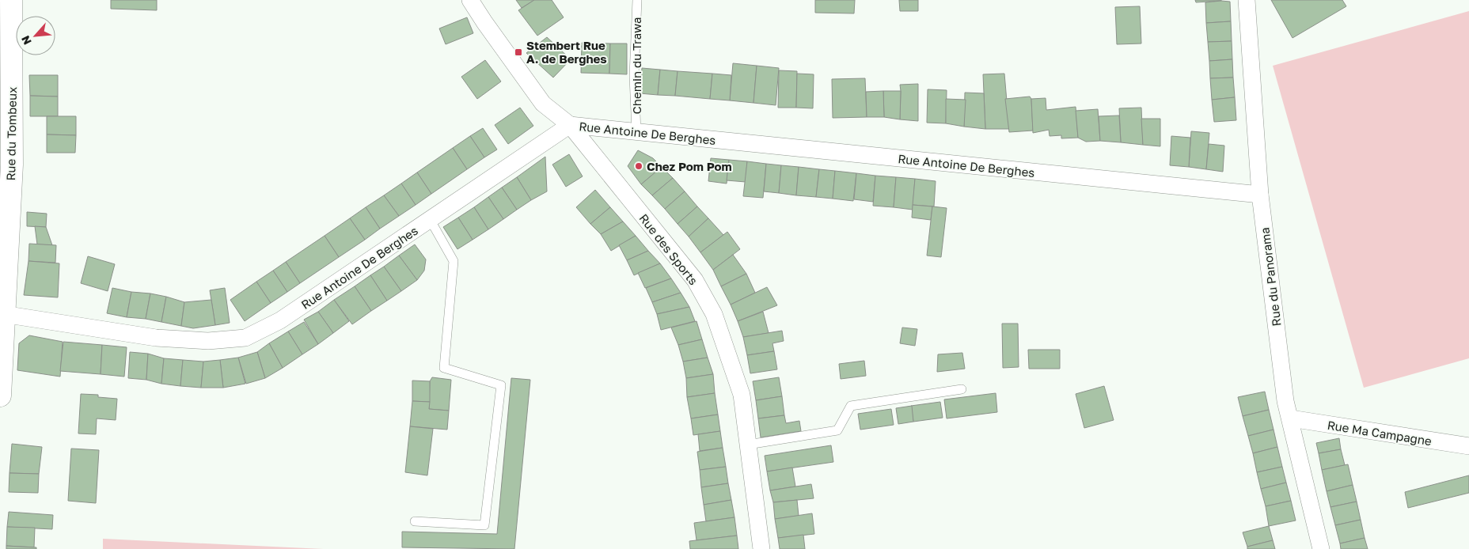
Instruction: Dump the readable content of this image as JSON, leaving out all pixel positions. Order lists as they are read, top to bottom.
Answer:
{
  "streets": {
    "street": [
      "Rue Antoine De Berghes",
      "Rue du Tombeux",
      "Rue des Sports",
      "Rue du Panorama",
      "Rue Ma Campagne"
    ],
    "lane": ["Chemin du Trawa"]
  },
  "crossings": [
    ["Chemin du Trawa", "Rue Antoine De Berghes"],
    ["Rue Antoine De Berghes", "Rue du Tombeux"],
    ["Rue Antoine De Berghes", "Rue des Sports"],
    ["Rue Antoine De Berghes", "Rue du Panorama"],
    ["Rue du Panorama", "Rue Ma Campagne"]
  ],
  "places": {
    "transit": ["Stembert Rue A. de Berghes"],
    "other": ["Chez Pom Pom"]
  },
  "north": "bottom left"
}
